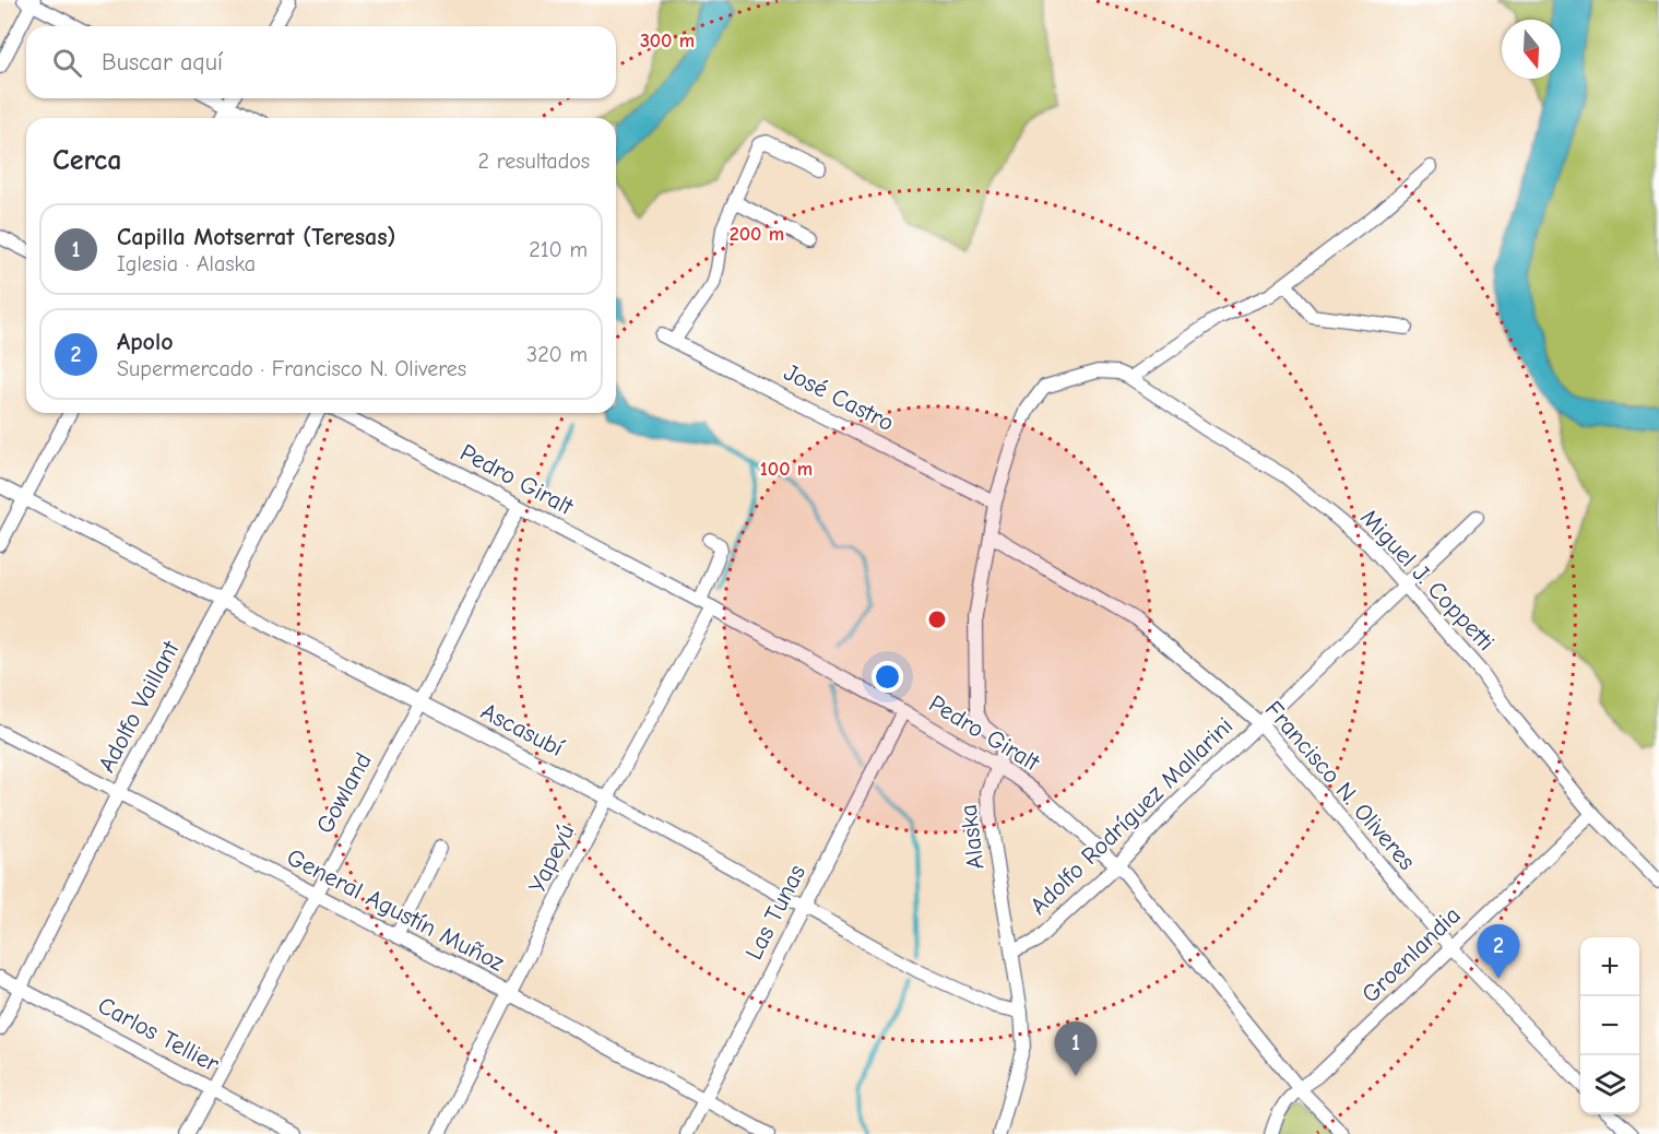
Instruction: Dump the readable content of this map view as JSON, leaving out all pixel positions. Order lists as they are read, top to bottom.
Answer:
{
  "streets": {
    "street": [
      "José Castro",
      "Pedro Giralt",
      "Miguel J. Coppetti",
      "Adolfo Vaillant",
      "Ascasubí",
      "Francisco N. Oliveres",
      "Gowland",
      "Adolfo Rodríguez Mallarini",
      "Alaska",
      "Yapeyú",
      "General Agustín Muñoz",
      "Las Tunas",
      "Groenlandia",
      "Carlos Tellier"
    ]
  },
  "crossings": [
    ["José Castro", "Alaska"],
    ["Pedro Giralt", "Gowland"],
    ["Pedro Giralt", "Adolfo Rodríguez Mallarini"],
    ["Pedro Giralt", "Alaska"],
    ["Pedro Giralt", "Yapeyú"],
    ["Pedro Giralt", "Las Tunas"],
    ["Pedro Giralt", "Groenlandia"],
    ["Miguel J. Coppetti", "Adolfo Rodríguez Mallarini"],
    ["Miguel J. Coppetti", "Alaska"],
    ["Miguel J. Coppetti", "Groenlandia"],
    ["Adolfo Vaillant", "Ascasubí"],
    ["Adolfo Vaillant", "General Agustín Muñoz"],
    ["Adolfo Vaillant", "Carlos Tellier"],
    ["Ascasubí", "Gowland"],
    ["Ascasubí", "Alaska"],
    ["Ascasubí", "Yapeyú"],
    ["Ascasubí", "Las Tunas"],
    ["Francisco N. Oliveres", "Adolfo Rodríguez Mallarini"],
    ["Francisco N. Oliveres", "Alaska"],
    ["Francisco N. Oliveres", "Groenlandia"],
    ["Gowland", "General Agustín Muñoz"],
    ["Gowland", "Carlos Tellier"],
    ["Adolfo Rodríguez Mallarini", "Alaska"],
    ["Yapeyú", "General Agustín Muñoz"],
    ["General Agustín Muñoz", "Las Tunas"]
  ],
  "north": "bottom",
  "page": {
    "search": "Buscar aquí",
    "heading": ["Cerca", "2 resultados"],
    "list": [
      {
        "mark": "1",
        "name": "Capilla Motserrat (Teresas)",
        "note": "Iglesia · Alaska",
        "value": "210 m"
      },
      {
        "mark": "2",
        "name": "Apolo",
        "note": "Supermercado · Francisco N. Oliveres",
        "value": "320 m"
      }
    ],
    "pins": ["2", "1"],
    "map_buttons": ["+", "−"]
  },
  "rings": ["300 m", "200 m", "100 m"]
}
